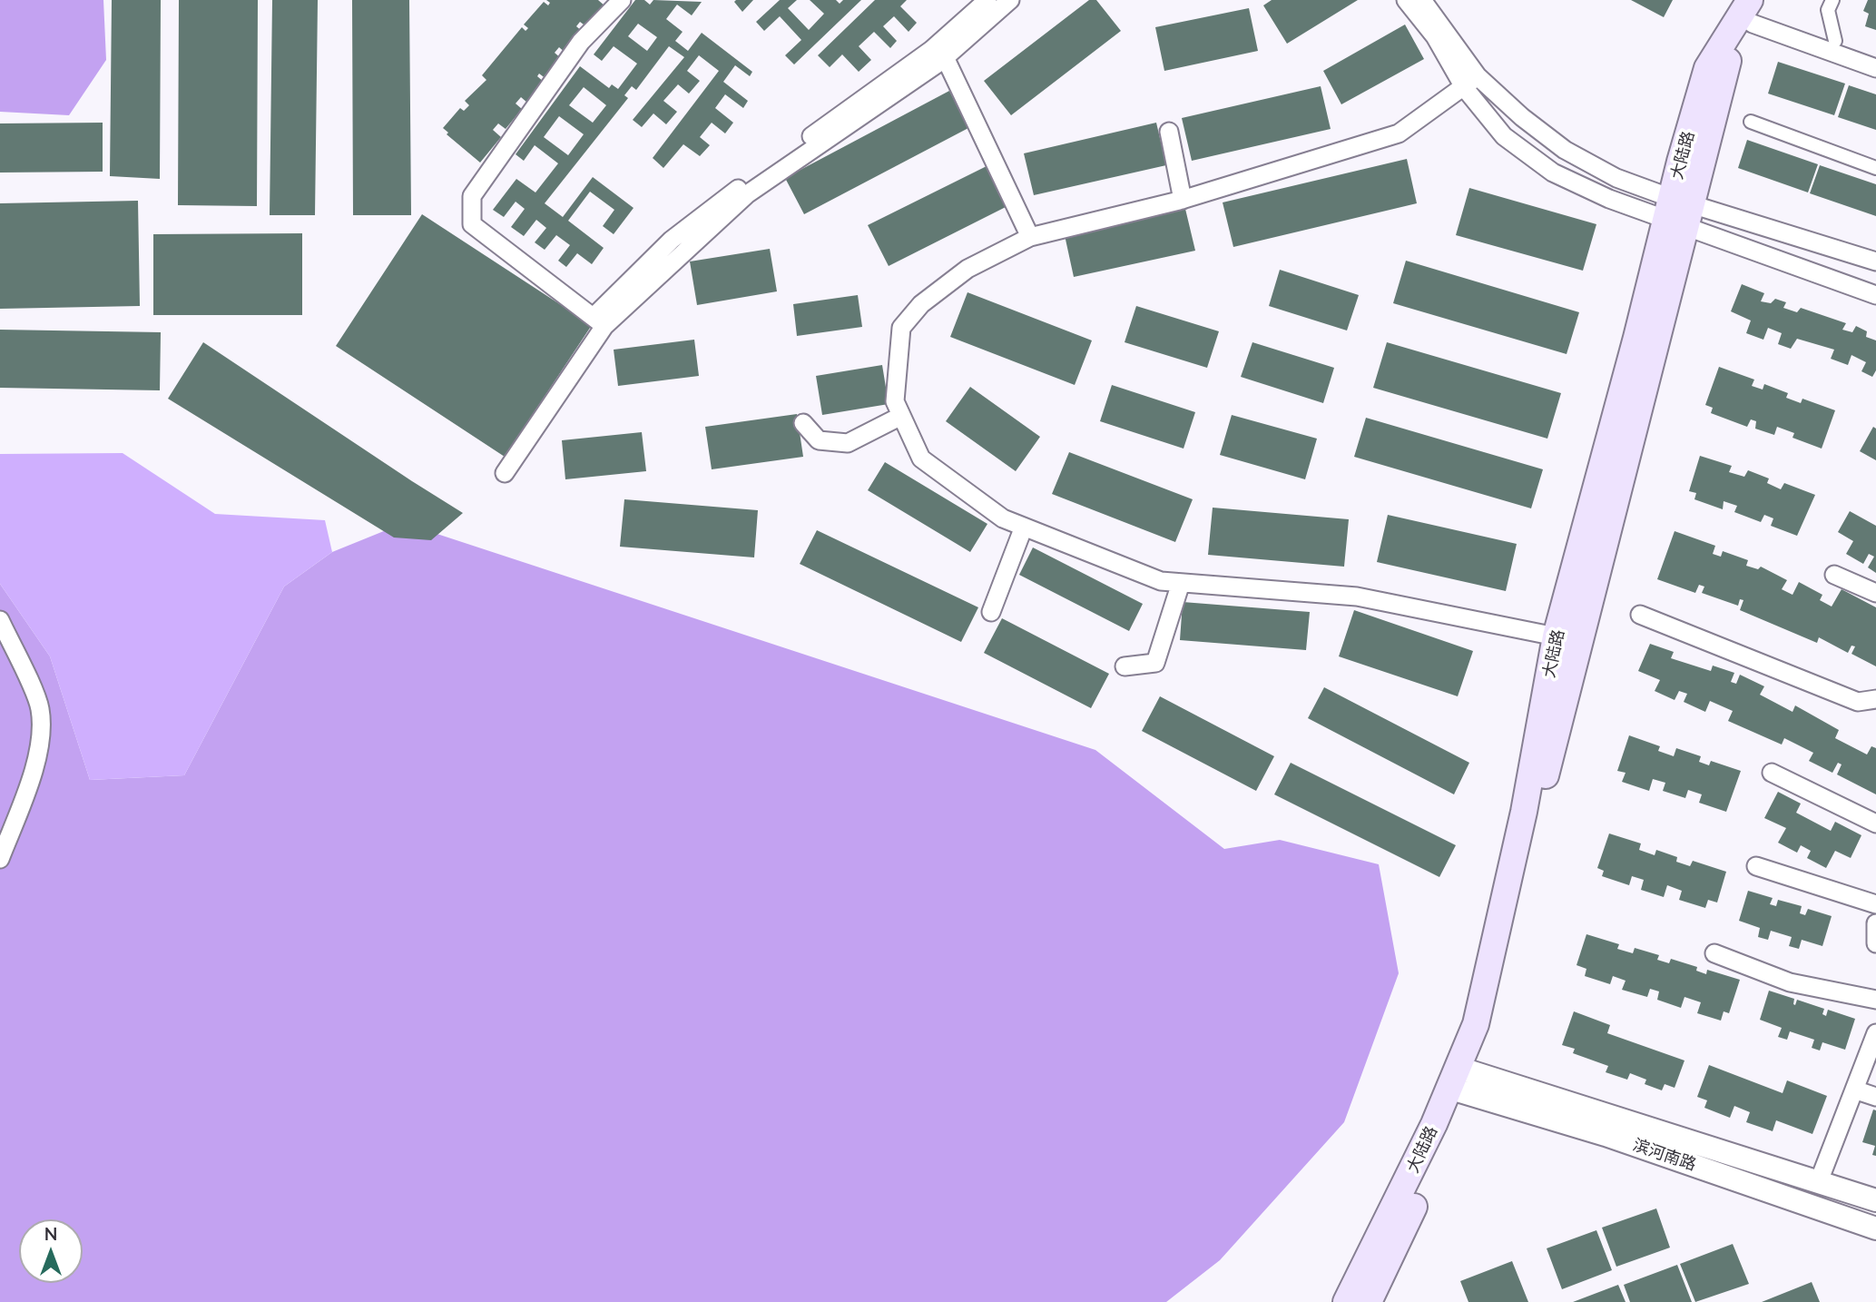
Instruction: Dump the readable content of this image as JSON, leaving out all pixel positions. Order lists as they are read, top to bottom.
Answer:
{
  "streets": {
    "main road": ["大陆路"],
    "street": ["滨河南路"]
  },
  "crossings": [
    ["大陆路", "滨河南路"]
  ],
  "north": "top"
}
